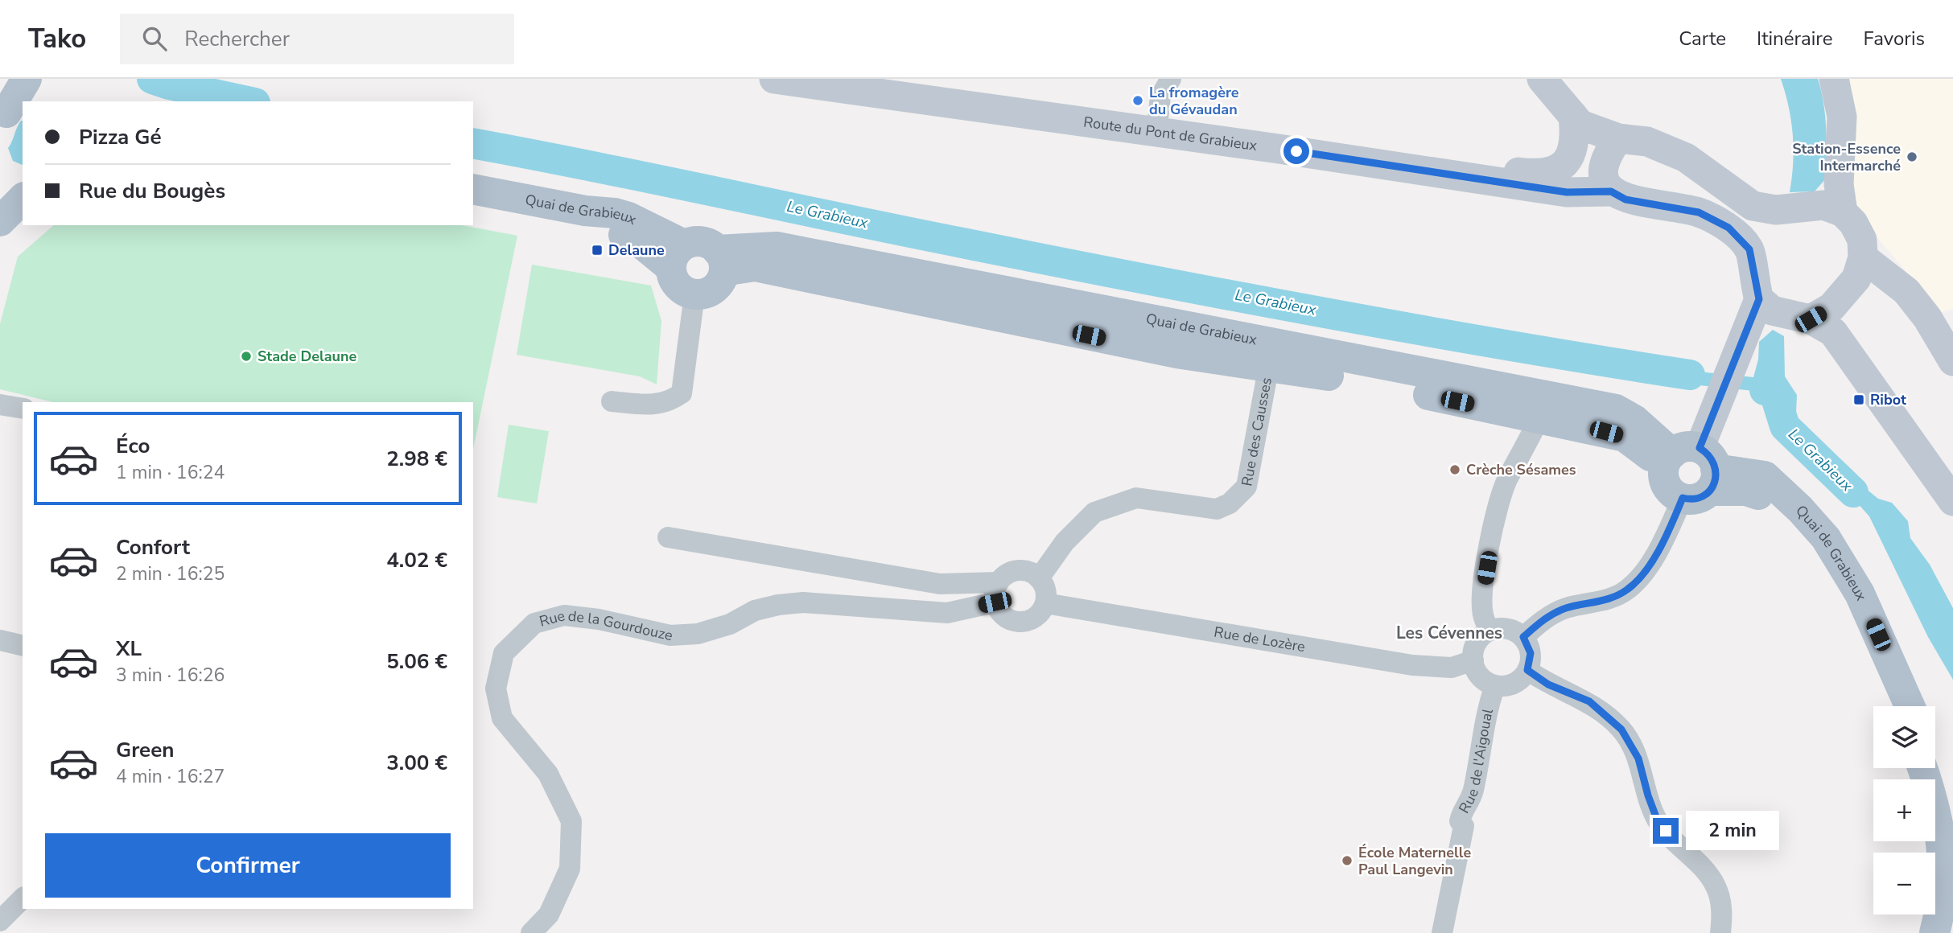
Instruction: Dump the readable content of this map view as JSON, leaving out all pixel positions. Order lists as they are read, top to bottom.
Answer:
{
  "streets": {
    "main road": ["Route du Pont de Grabieux", "Quai de Grabieux"],
    "street": [
      "Rue des Causses",
      "Rue de la Gourdouze",
      "Rue de Lozère",
      "Rue de l'Aigoual"
    ]
  },
  "crossings": [
    ["Quai de Grabieux", "Rue des Causses"],
    ["Rue des Causses", "Rue de la Gourdouze"],
    ["Rue des Causses", "Rue de Lozère"],
    ["Rue de la Gourdouze", "Rue de Lozère"],
    ["Rue de Lozère", "Rue de l'Aigoual"]
  ],
  "districts": ["Les Cévennes"],
  "water": ["Le Grabieux"],
  "places": {
    "other": [
      "La fromagère du Gévaudan",
      "Station-Essence Intermarché",
      "Stade Delaune",
      "Crèche Sésames",
      "École Maternelle Paul Langevin"
    ],
    "transit": ["Delaune", "Ribot"]
  },
  "page": {
    "header": "Tako",
    "search": "Rechercher",
    "nav": ["Carte", "Itinéraire", "Favoris"],
    "banner": ["Pizza Gé", "Rue du Bougès"],
    "list": [
      {
        "name": "Éco",
        "note": "1 min · 16:24",
        "value": "2.98 €"
      },
      {
        "name": "Confort",
        "note": "2 min · 16:25",
        "value": "4.02 €"
      },
      {
        "name": "XL",
        "note": "3 min · 16:26",
        "value": "5.06 €"
      },
      {
        "name": "Green",
        "note": "4 min · 16:27",
        "value": "3.00 €"
      }
    ],
    "map_buttons": ["+", "−"],
    "bubble": "2 min",
    "buttons": "Confirmer"
  }
}
